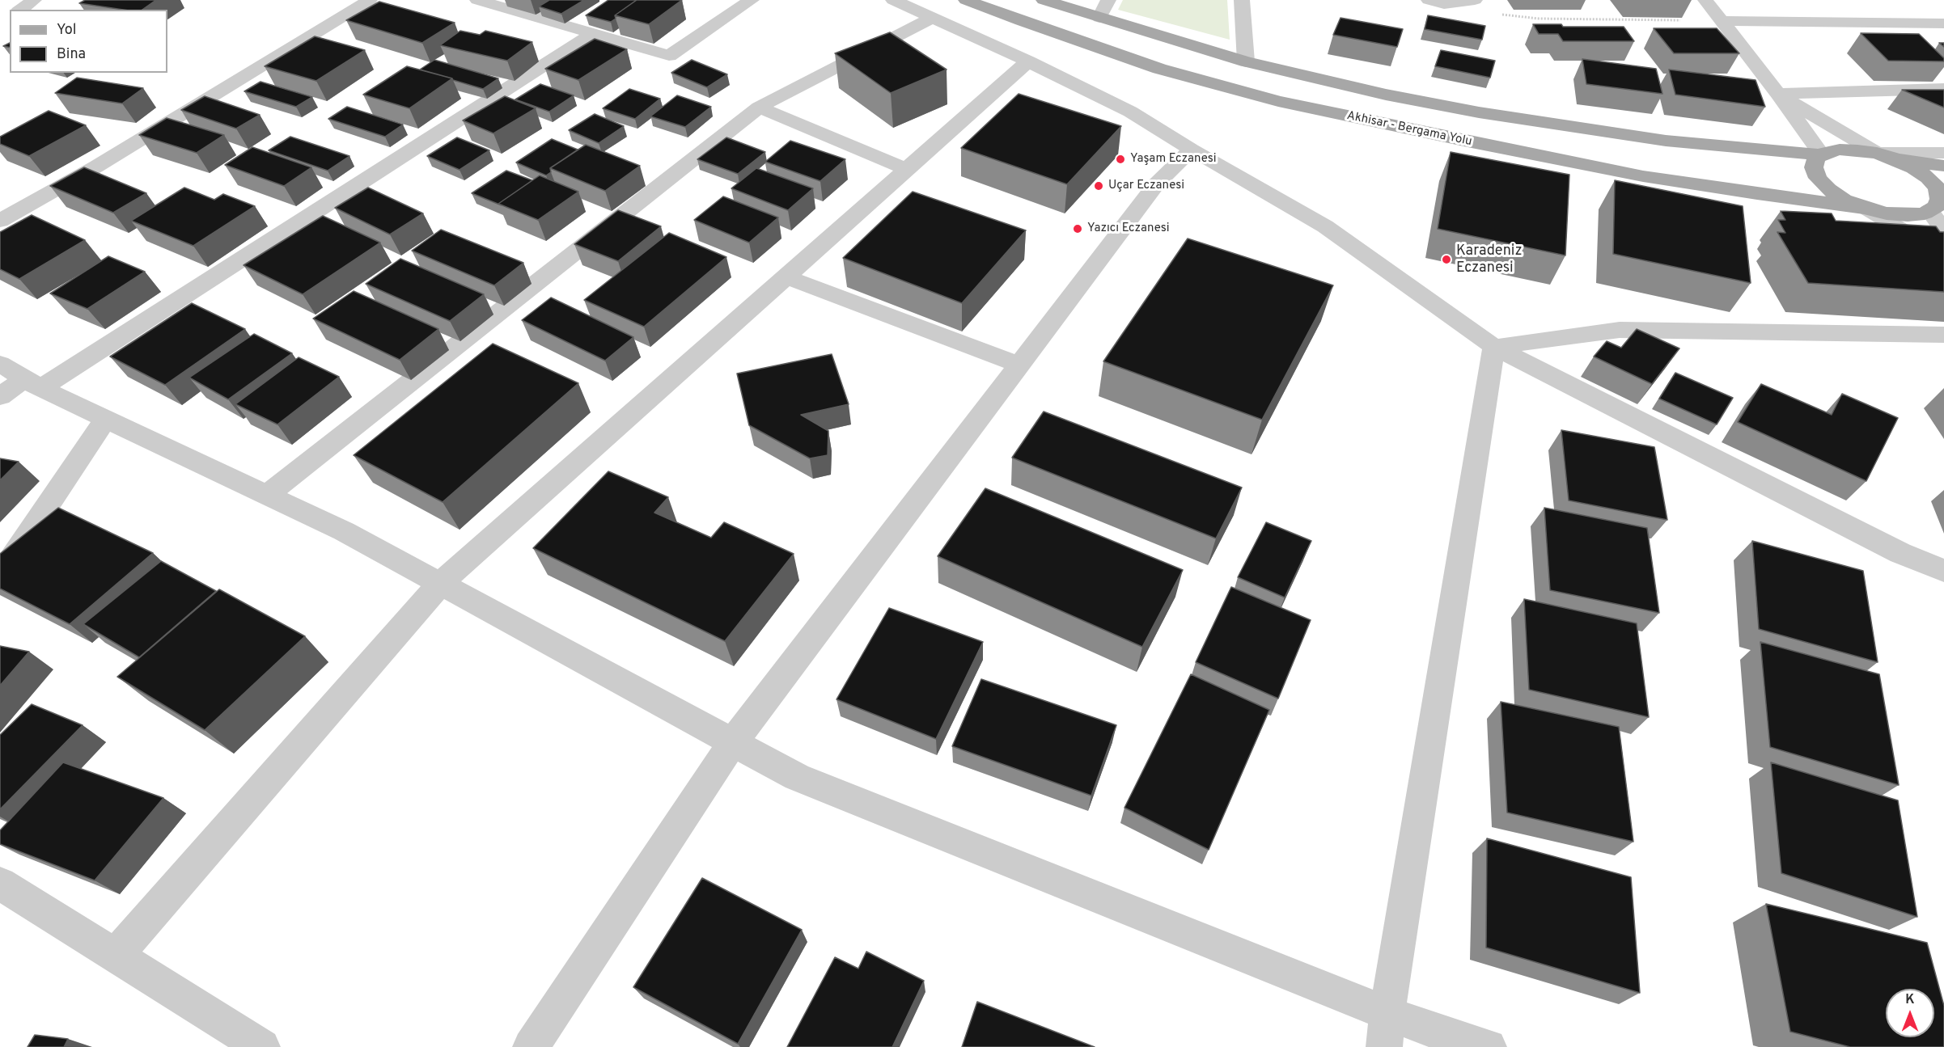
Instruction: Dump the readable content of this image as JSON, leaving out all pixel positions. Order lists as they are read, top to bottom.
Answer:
{
  "streets": {
    "main road": ["Akhisar - Bergama Yolu"]
  },
  "places": [
    "Yaşam Eczanesi",
    "Uçar Eczanesi",
    "Yazıcı Eczanesi",
    "Karadeniz Eczanesi"
  ],
  "legend": ["Yol", "Bina"],
  "north": "top"
}
